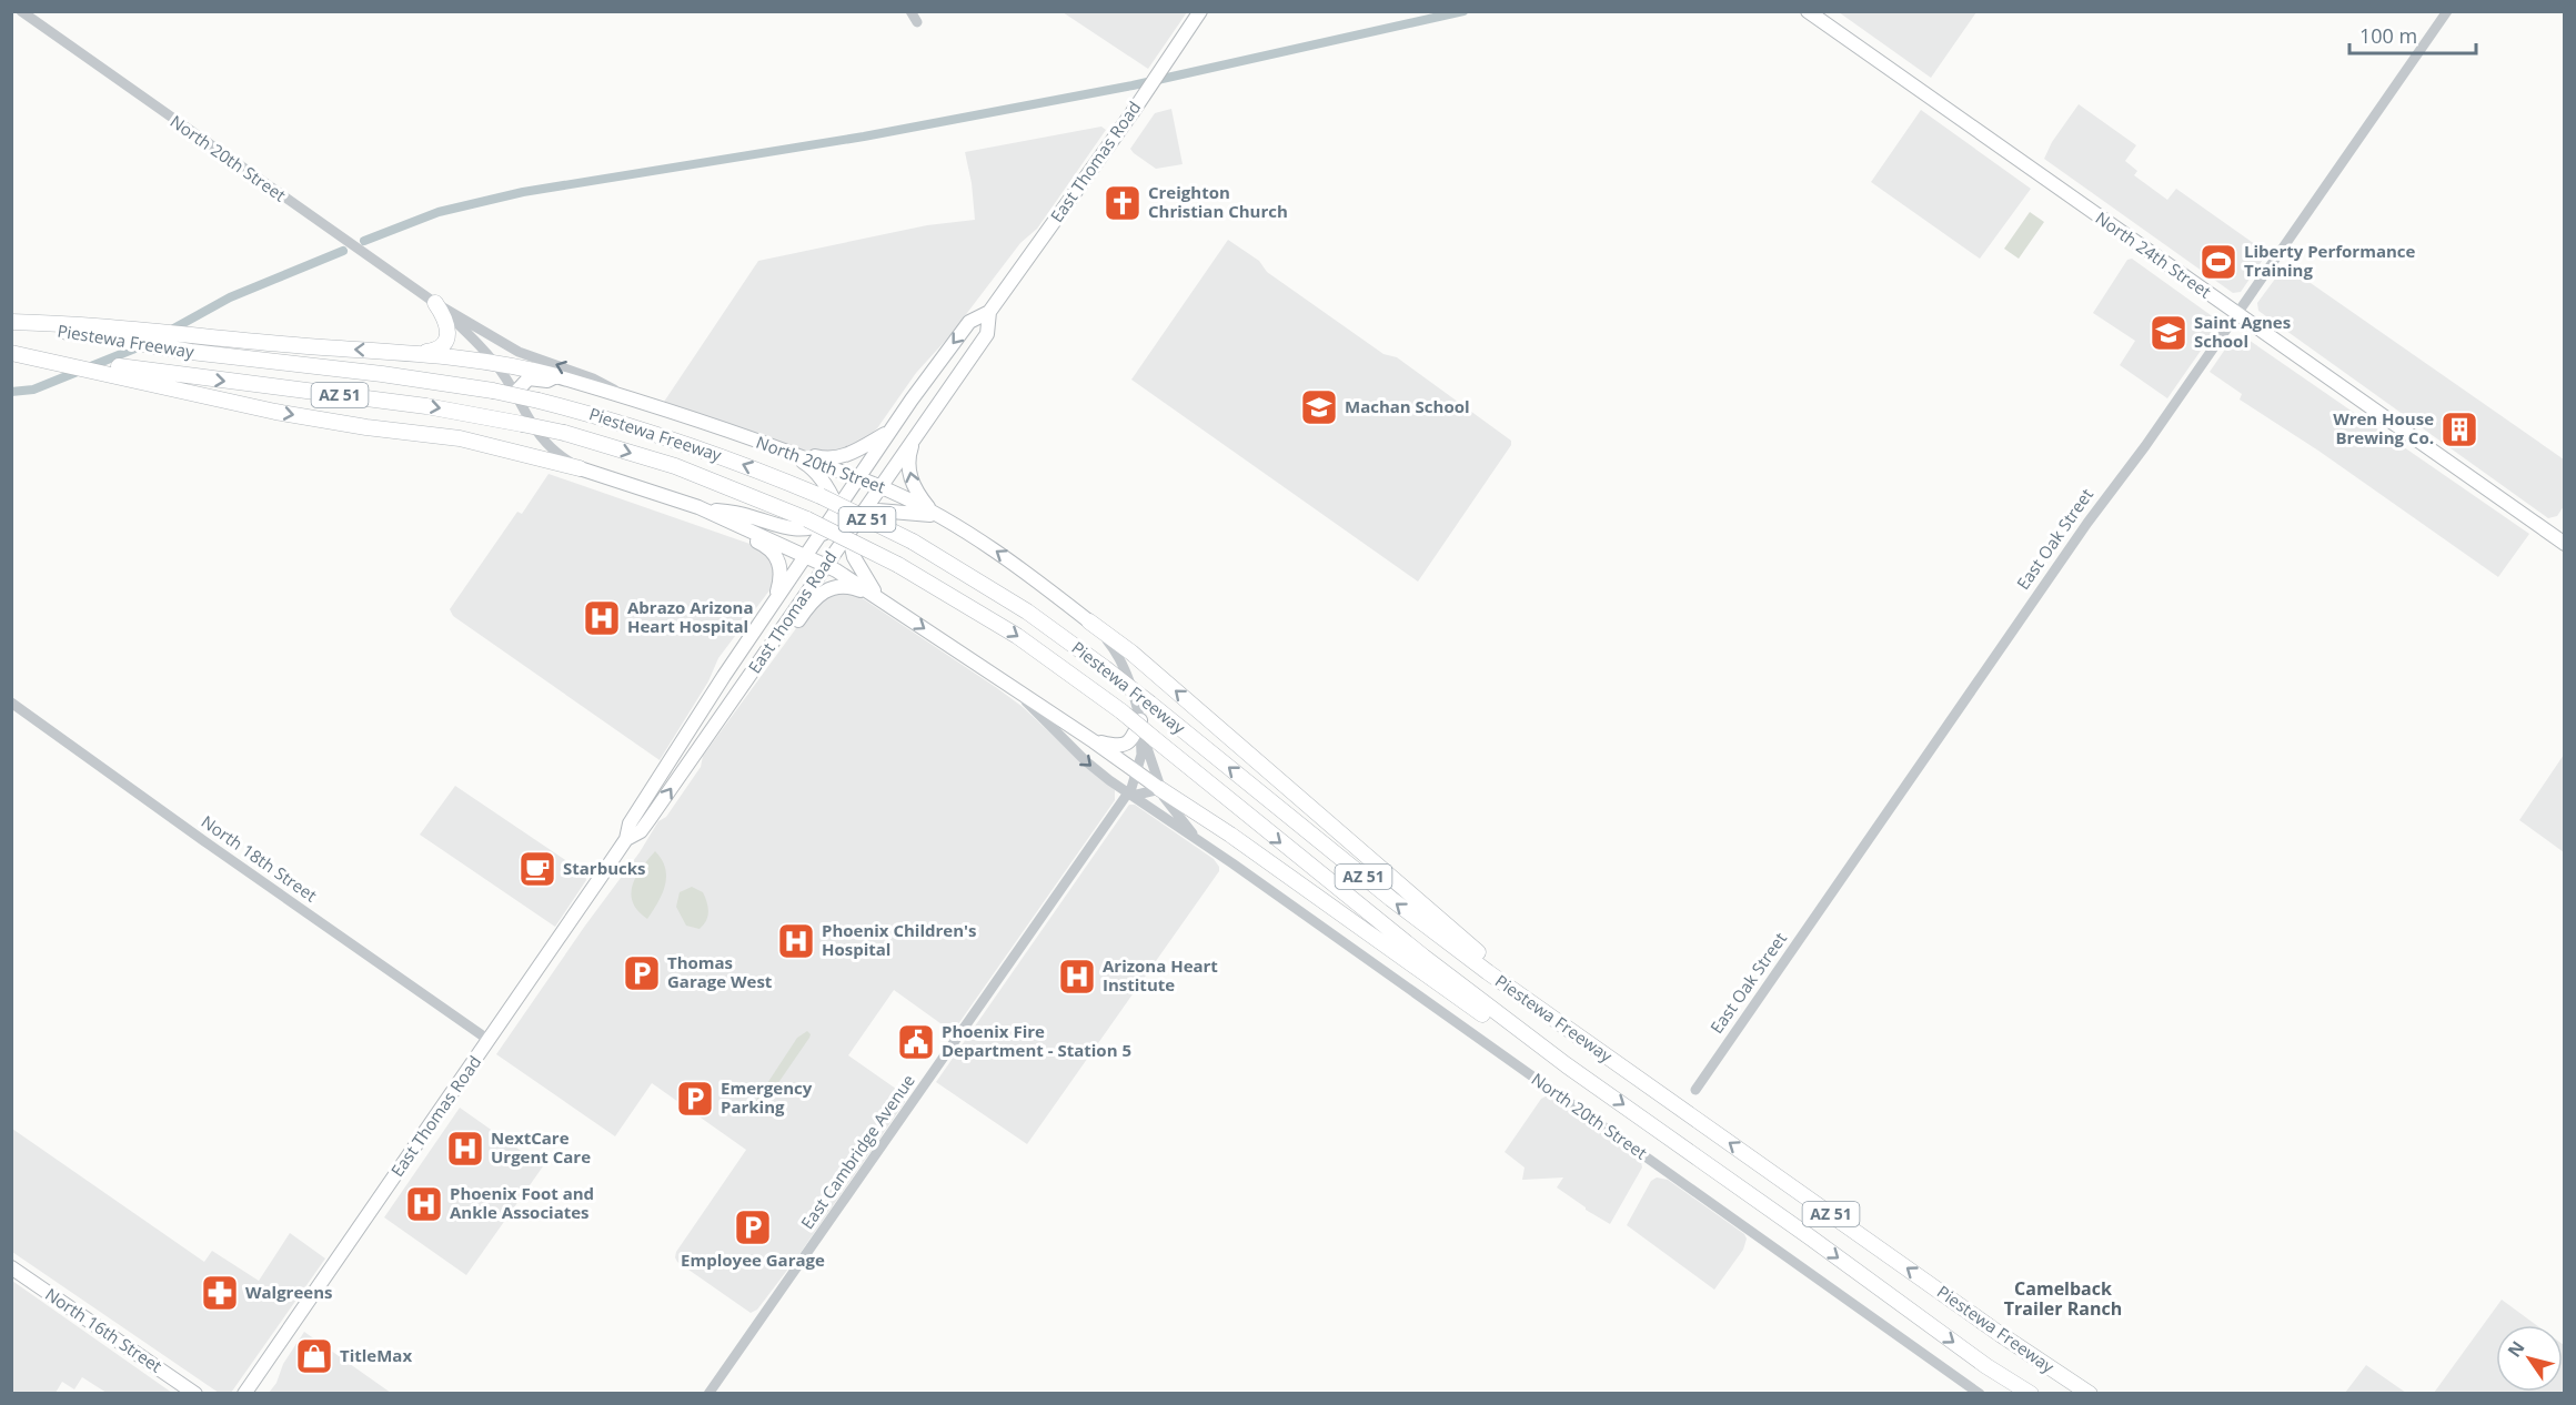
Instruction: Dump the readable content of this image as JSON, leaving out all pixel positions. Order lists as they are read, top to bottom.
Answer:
{
  "streets": {
    "highway": ["Piestewa Freeway", "AZ 51"],
    "main road": [
      "North 20th Street",
      "East Thomas Road",
      "North 24th Street",
      "North 16th Street"
    ],
    "street": ["East Oak Street", "North 18th Street", "East Cambridge Avenue"]
  },
  "crossings": [
    ["North 20th Street", "East Thomas Road"],
    ["North 20th Street", "East Cambridge Avenue"],
    ["East Thomas Road", "North 18th Street"],
    ["North 24th Street", "East Oak Street"]
  ],
  "districts": ["Camelback Trailer Ranch"],
  "places": {
    "church": ["Creighton Christian Church"],
    "sports": ["Liberty Performance Training"],
    "school or university": ["Saint Agnes School", "Machan School"],
    "building": ["Wren House Brewing Co."],
    "hospital": [
      "Abrazo Arizona Heart Hospital",
      "Phoenix Children's Hospital",
      "Arizona Heart Institute",
      "NextCare Urgent Care",
      "Phoenix Foot and Ankle Associates"
    ],
    "cafe": ["Starbucks"],
    "parking": ["Thomas Garage West", "Emergency Parking", "Employee Garage"],
    "public building": ["Phoenix Fire Department - Station 5"],
    "pharmacy": ["Walgreens"],
    "shop": ["TitleMax"]
  },
  "scale_bar": "100 m",
  "north": "top left"
}
